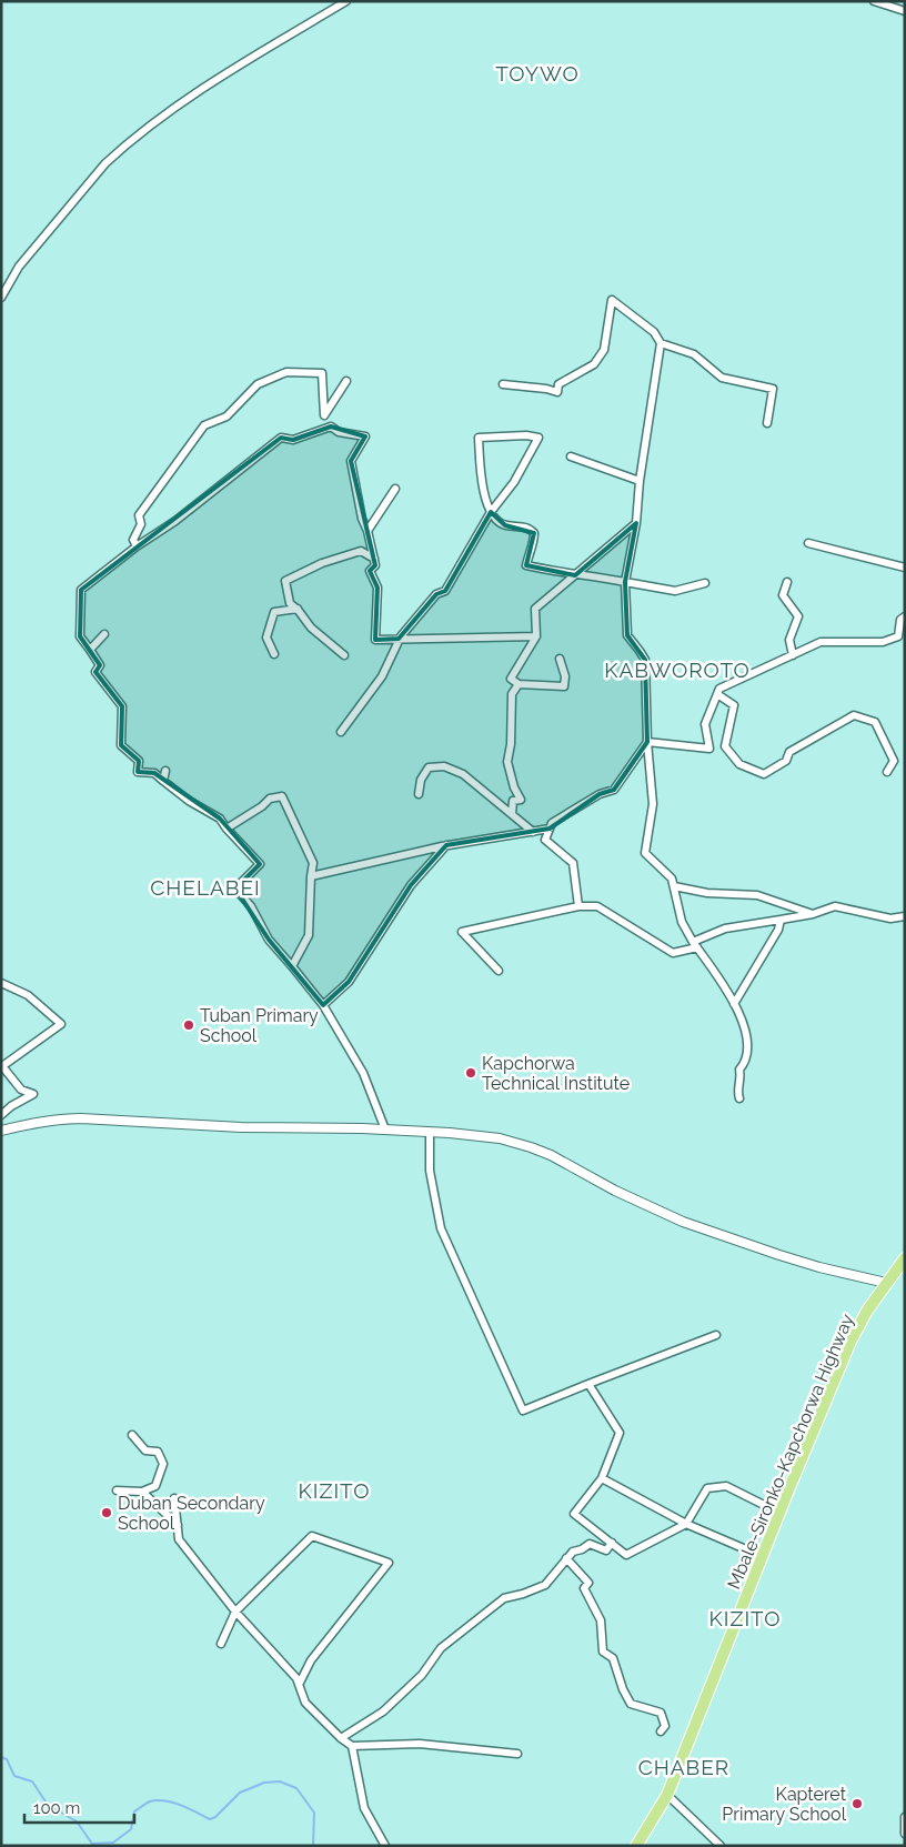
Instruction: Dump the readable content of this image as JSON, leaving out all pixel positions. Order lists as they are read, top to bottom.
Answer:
{
  "streets": {
    "main road": ["Mbale-Sironko-Kapchorwa Highway"]
  },
  "districts": [
    "TOYWO",
    "KABWOROTO",
    "CHELABEI",
    "KIZITO",
    "KIZITO",
    "CHABER"
  ],
  "places": [
    "Tuban Primary School",
    "Kapchorwa Technical Institute",
    "Duban Secondary School",
    "Kapteret Primary School"
  ],
  "scale_bar": "100 m"
}
